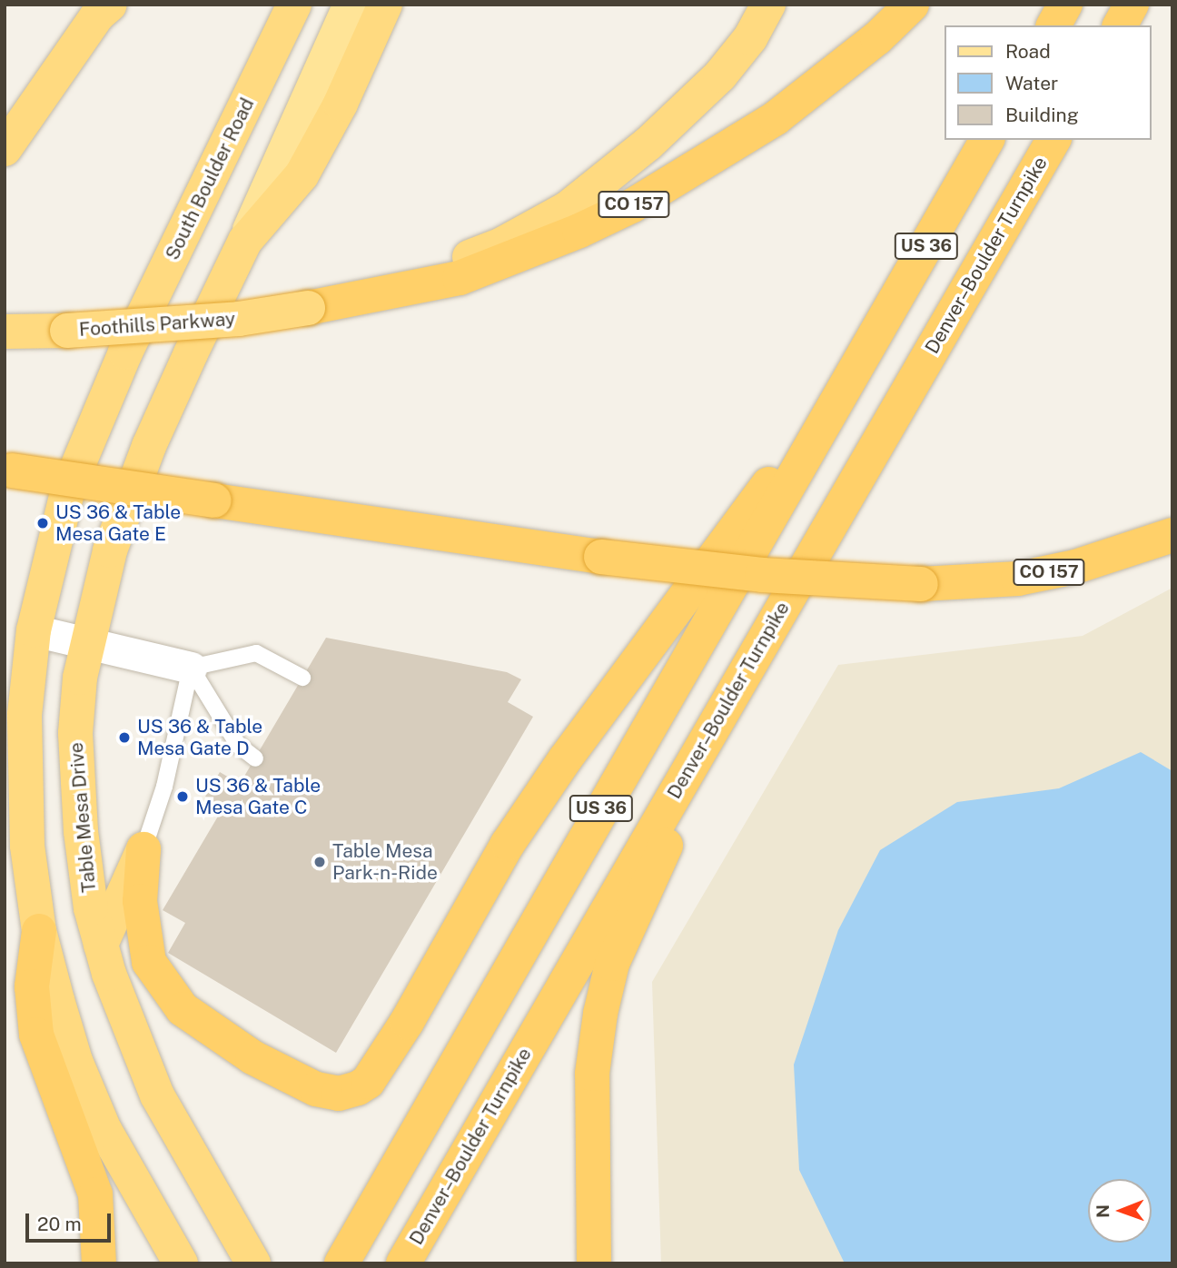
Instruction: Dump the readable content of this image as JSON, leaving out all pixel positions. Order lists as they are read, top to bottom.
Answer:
{
  "streets": {
    "highway": [
      "South Boulder Road",
      "CO 157",
      "US 36",
      "Denver–Boulder Turnpike",
      "Foothills Parkway",
      "Table Mesa Drive"
    ]
  },
  "crossings": [
    ["CO 157", "Foothills Parkway"]
  ],
  "places": [
    "US 36 & Table Mesa Gate E",
    "US 36 & Table Mesa Gate D",
    "US 36 & Table Mesa Gate C",
    "Table Mesa Park-n-Ride"
  ],
  "legend": ["Road", "Water", "Building"],
  "scale_bar": "20 m",
  "north": "left"
}
